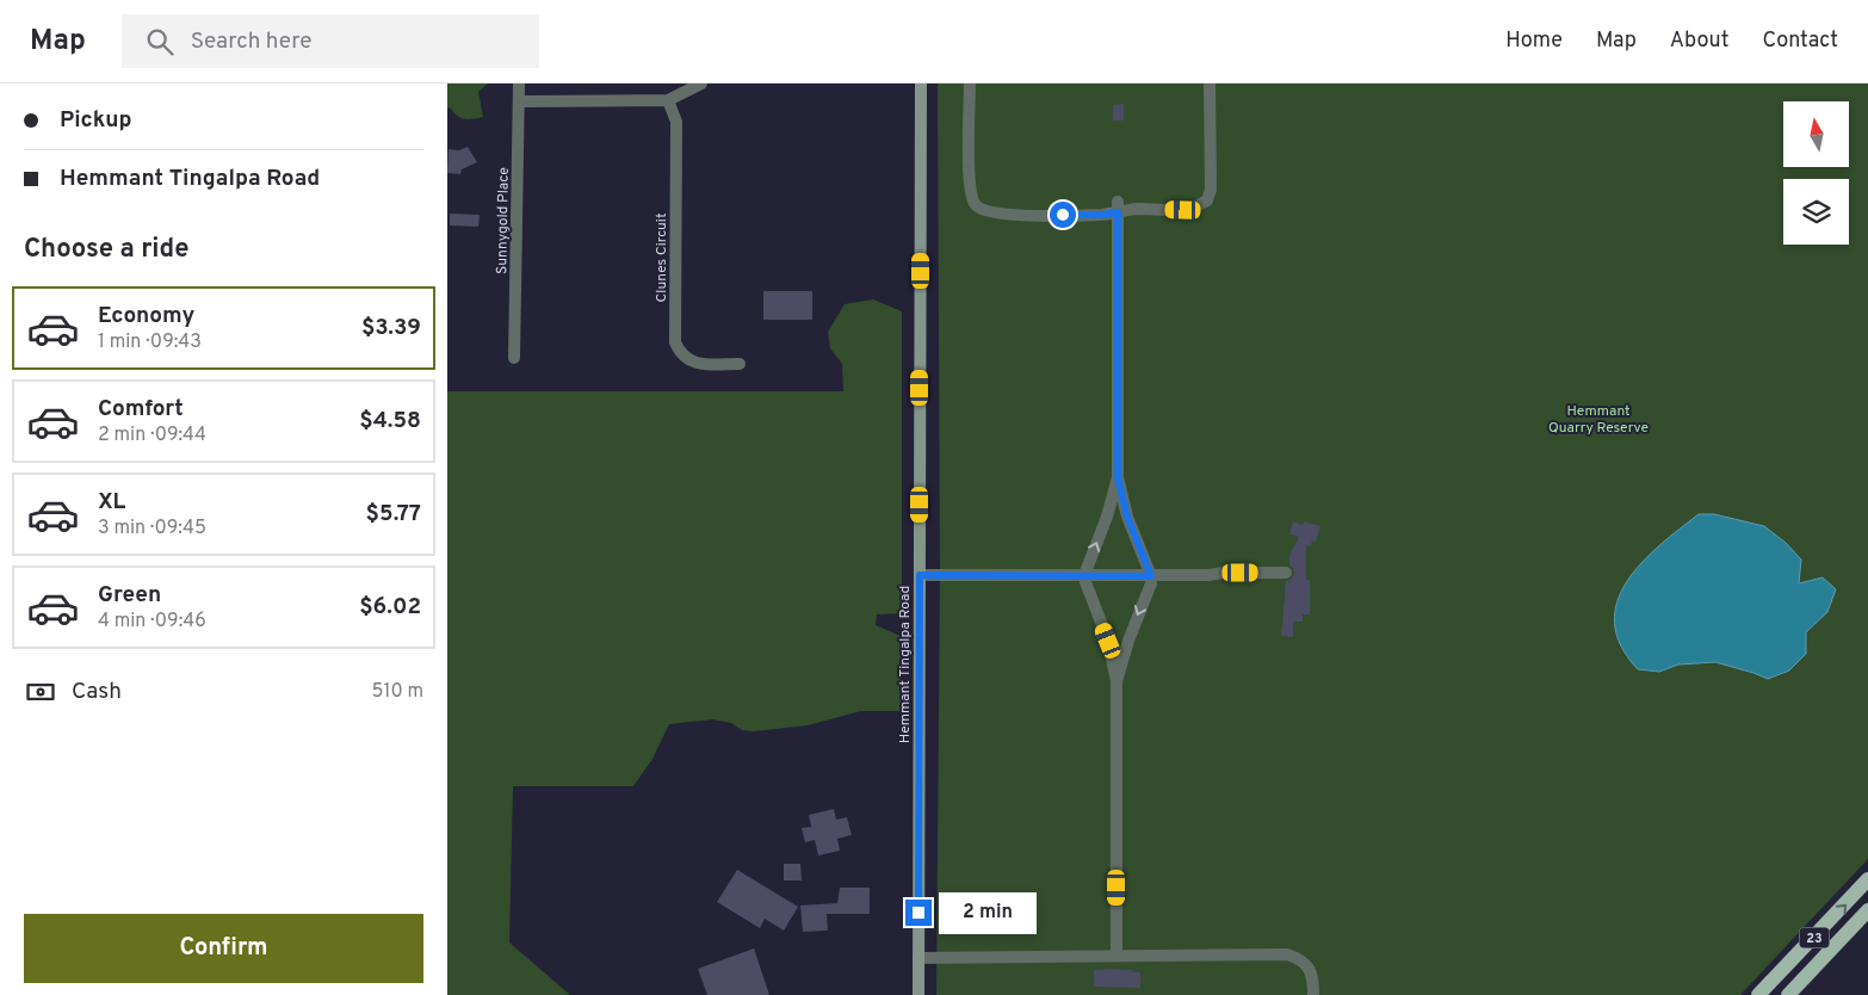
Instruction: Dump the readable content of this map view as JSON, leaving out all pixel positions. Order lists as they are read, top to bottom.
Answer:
{
  "streets": {
    "main road": ["23"],
    "street": ["Sunnygold Place", "Clunes Circuit", "Hemmant Tingalpa Road"]
  },
  "parks": ["Hemmant Quarry Reserve"],
  "north": "top",
  "page": {
    "header": "Map",
    "search": "Search here",
    "nav": [
      "Home",
      "Map",
      "About",
      "Contact"
    ],
    "banner": ["Pickup", "Hemmant Tingalpa Road"],
    "heading": "Choose a ride",
    "list": [
      {
        "name": "Economy",
        "note": "1 min · 09:43",
        "value": "$3.39"
      },
      {
        "name": "Comfort",
        "note": "2 min · 09:44",
        "value": "$4.58"
      },
      {
        "name": "XL",
        "note": "3 min · 09:45",
        "value": "$5.77"
      },
      {
        "name": "Green",
        "note": "4 min · 09:46",
        "value": "$6.02"
      }
    ],
    "pay": ["Cash", "510 m"],
    "bubble": "2 min",
    "buttons": "Confirm"
  }
}
